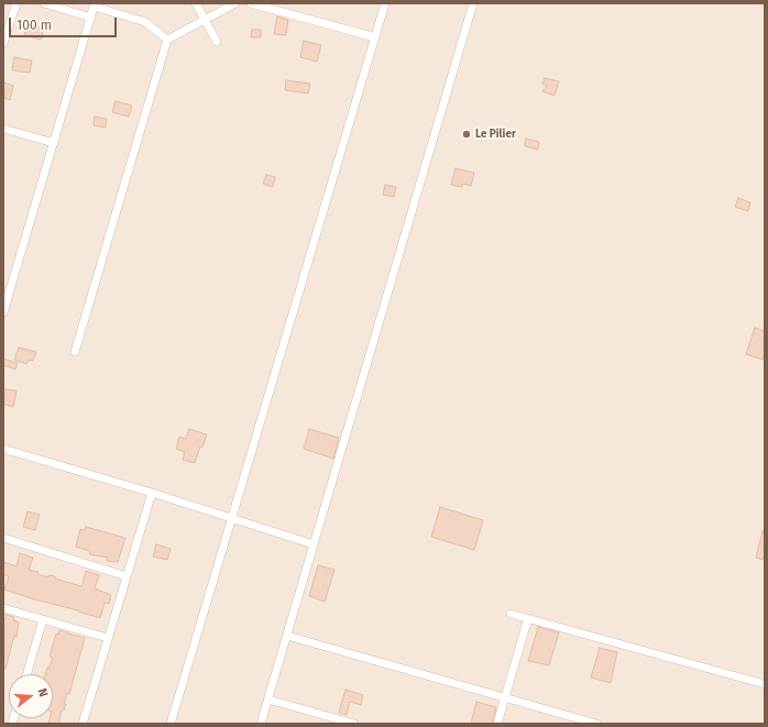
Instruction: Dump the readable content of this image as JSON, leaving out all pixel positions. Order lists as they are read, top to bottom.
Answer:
{
  "places": ["Le Pilier"],
  "scale_bar": "100 m",
  "north": "right"
}
